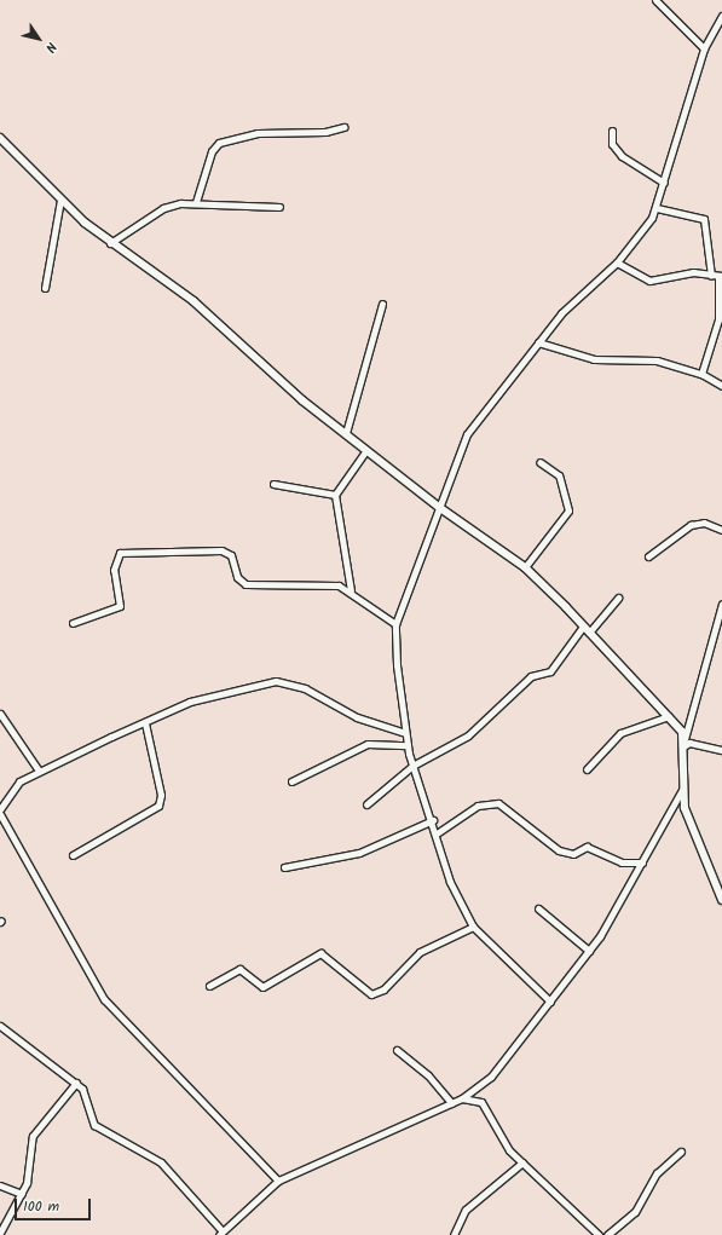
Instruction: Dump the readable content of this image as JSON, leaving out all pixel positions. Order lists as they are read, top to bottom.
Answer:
{
  "scale_bar": "100 m",
  "north": "bottom right"
}
